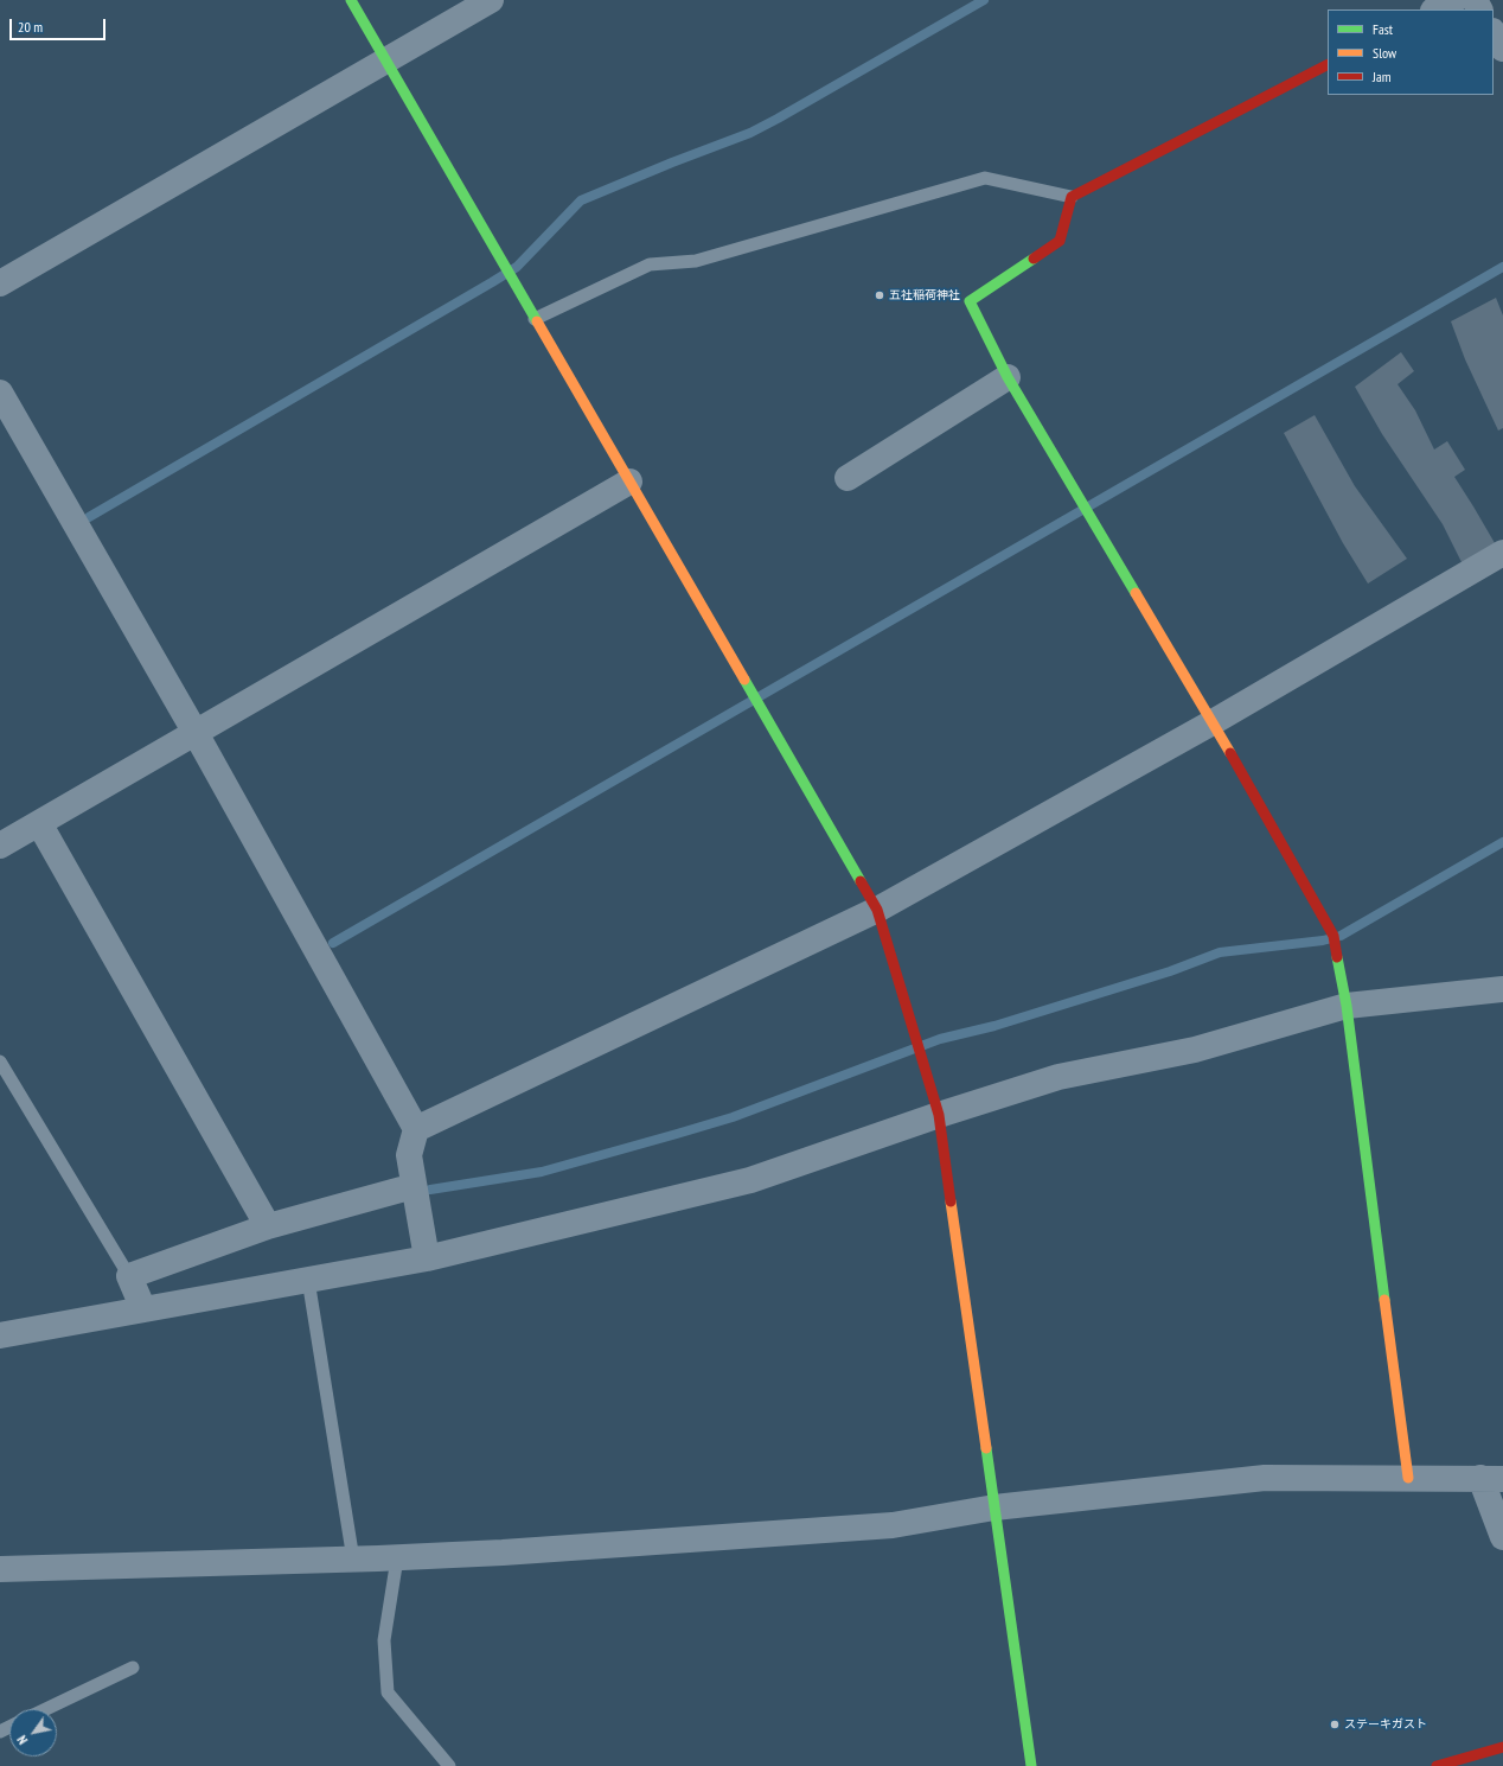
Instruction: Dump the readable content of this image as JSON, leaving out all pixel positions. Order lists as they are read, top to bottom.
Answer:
{
  "places": ["五社稲荷神社", "ステーキガスト"],
  "legend": ["Fast", "Slow", "Jam"],
  "scale_bar": "20 m",
  "north": "bottom left"
}
